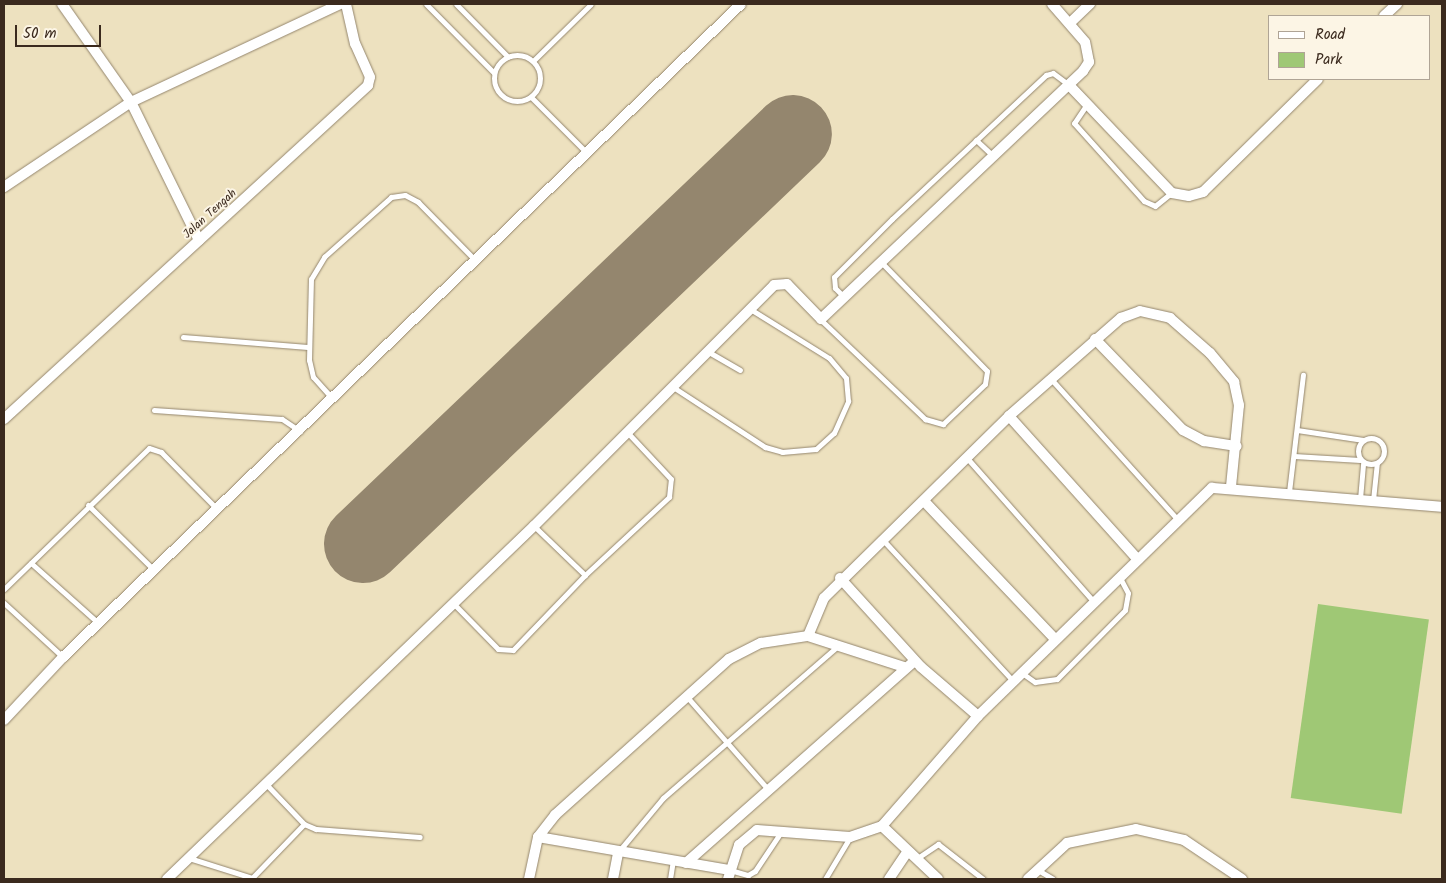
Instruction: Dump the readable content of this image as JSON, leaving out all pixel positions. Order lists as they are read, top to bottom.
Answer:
{
  "streets": {
    "street": ["Jalan Tengah"]
  },
  "legend": ["Road", "Park"],
  "scale_bar": "50 m"
}
